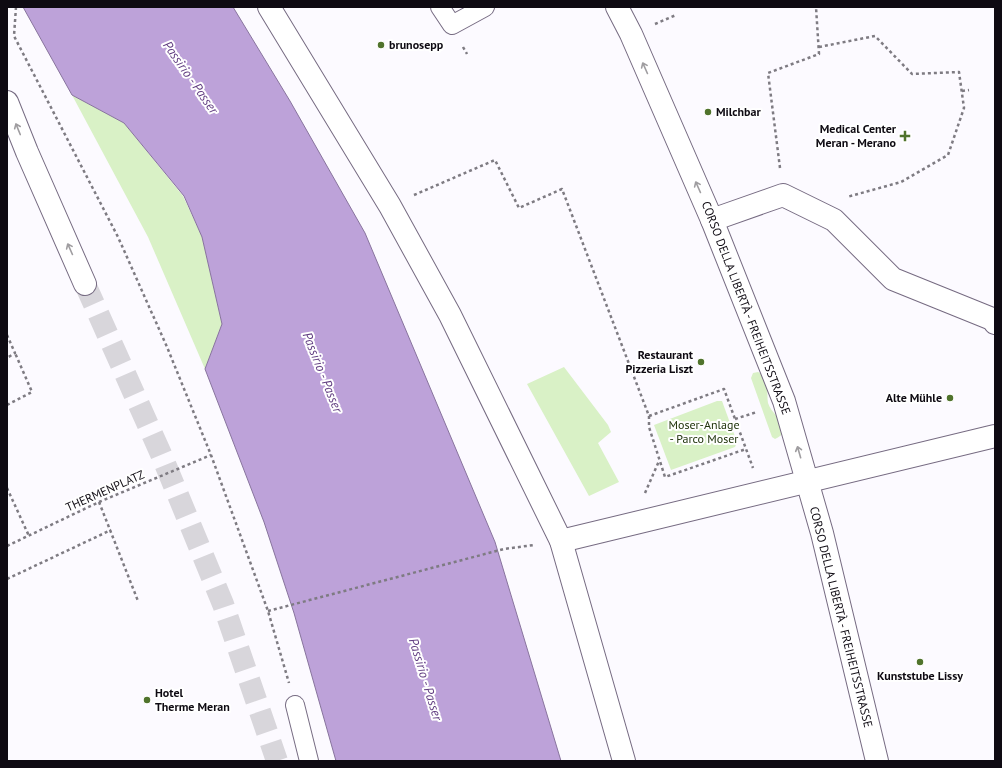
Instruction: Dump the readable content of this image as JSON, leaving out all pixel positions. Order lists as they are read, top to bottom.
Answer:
{
  "streets": {
    "street": ["CORSO DELLA LIBERTÀ - FREIHEITSSTRASSE"],
    "path": ["THERMENPLATZ"]
  },
  "one_way": ["CORSO DELLA LIBERTÀ - FREIHEITSSTRASSE"],
  "water": ["Passirio - Passer"],
  "parks": ["Moser-Anlage - Parco Moser"],
  "places": {
    "other": [
      "brunosepp",
      "Milchbar",
      "Restaurant Pizzeria Liszt",
      "Alte Mühle",
      "Kunststube Lissy",
      "Hotel Therme Meran"
    ],
    "health": ["Medical Center Meran - Merano"]
  }
}
